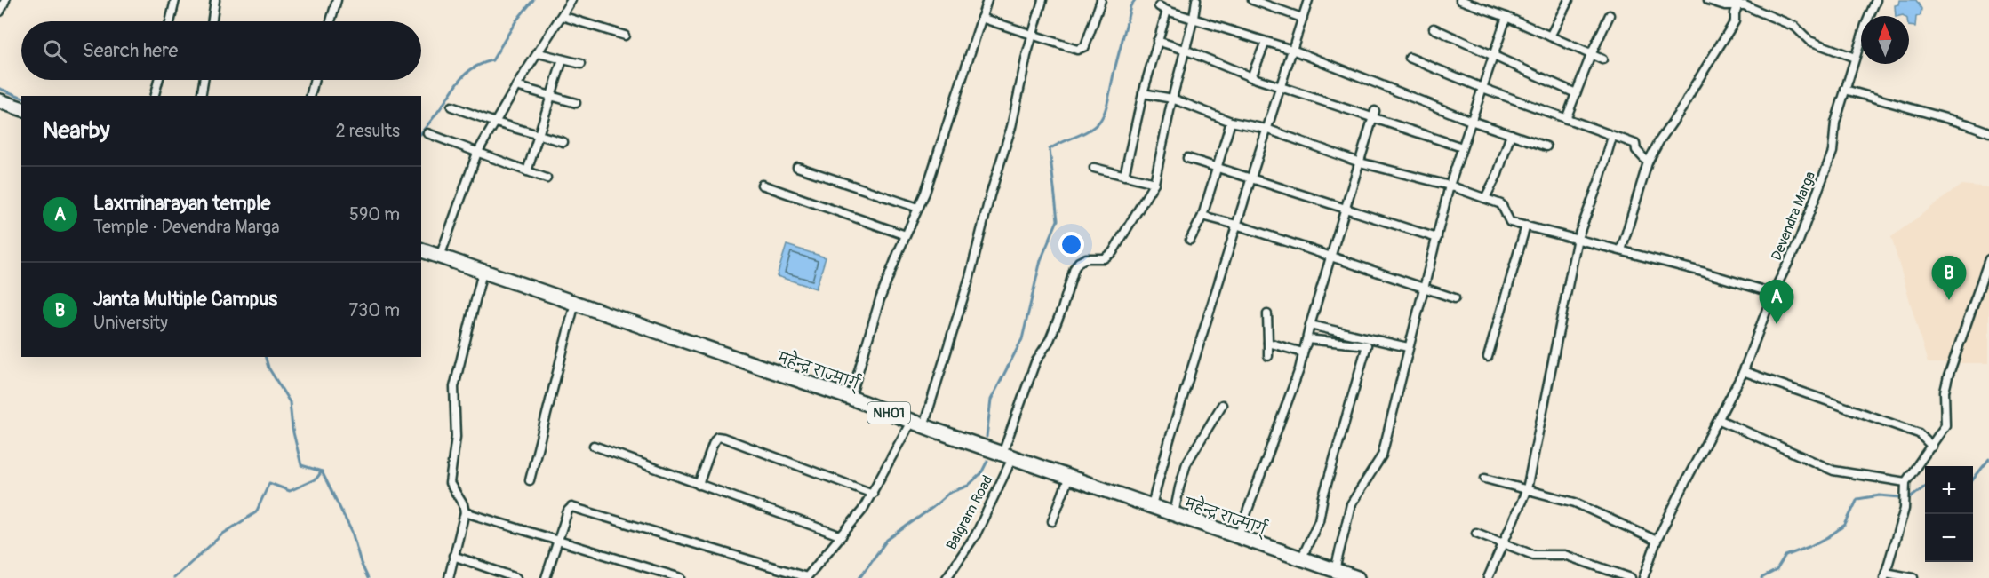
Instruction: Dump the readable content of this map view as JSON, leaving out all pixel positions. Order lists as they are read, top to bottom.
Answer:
{
  "streets": {
    "highway": ["महेन्द्र राज्मार्ग्", "NH01"],
    "street": ["Devendra Marga", "Balgram Road"]
  },
  "crossings": [
    ["महेन्द्र राज्मार्ग्", "Balgram Road"]
  ],
  "north": "top",
  "page": {
    "search": "Search here",
    "heading": ["Nearby", "2 results"],
    "list": [
      {
        "mark": "A",
        "name": "Laxminarayan temple",
        "note": "Temple · Devendra Marga",
        "value": "590 m"
      },
      {
        "mark": "B",
        "name": "Janta Multiple Campus",
        "note": "University",
        "value": "730 m"
      }
    ],
    "pins": ["B", "A"],
    "map_buttons": ["+", "−"]
  }
}
